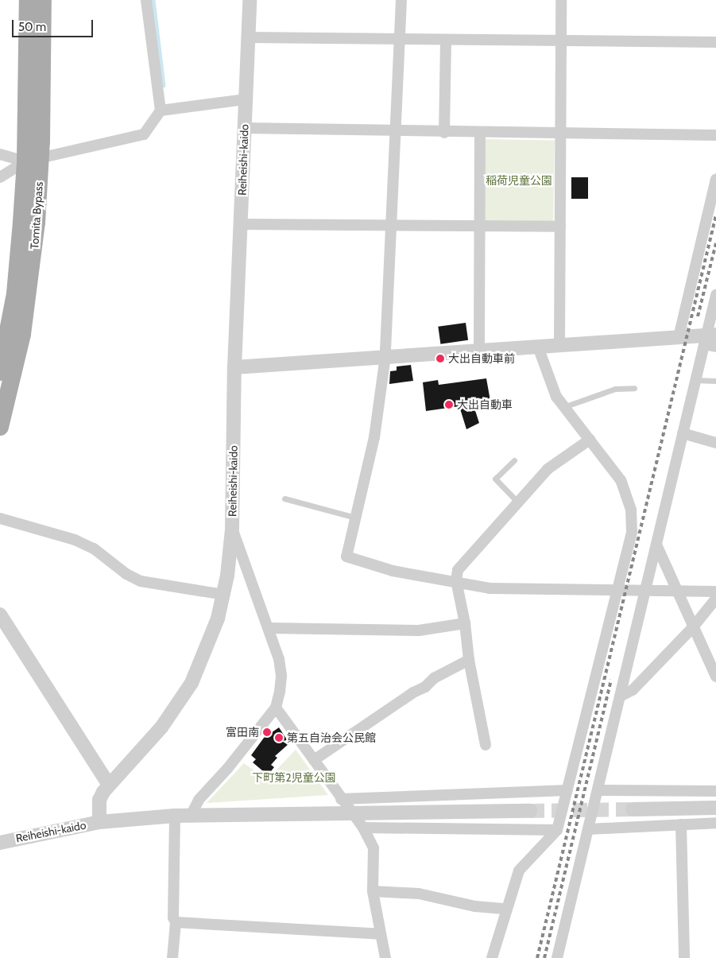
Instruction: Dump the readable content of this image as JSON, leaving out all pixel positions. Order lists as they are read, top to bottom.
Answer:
{
  "streets": {
    "main road": ["Tomita Bypass"],
    "street": ["Reiheishi-kaido"]
  },
  "parks": ["稲荷児童公園", "下町第2児童公園"],
  "places": [
    "大出自動車前",
    "大出自動車",
    "富田南",
    "第五自治会公民館"
  ],
  "scale_bar": "50 m"
}
